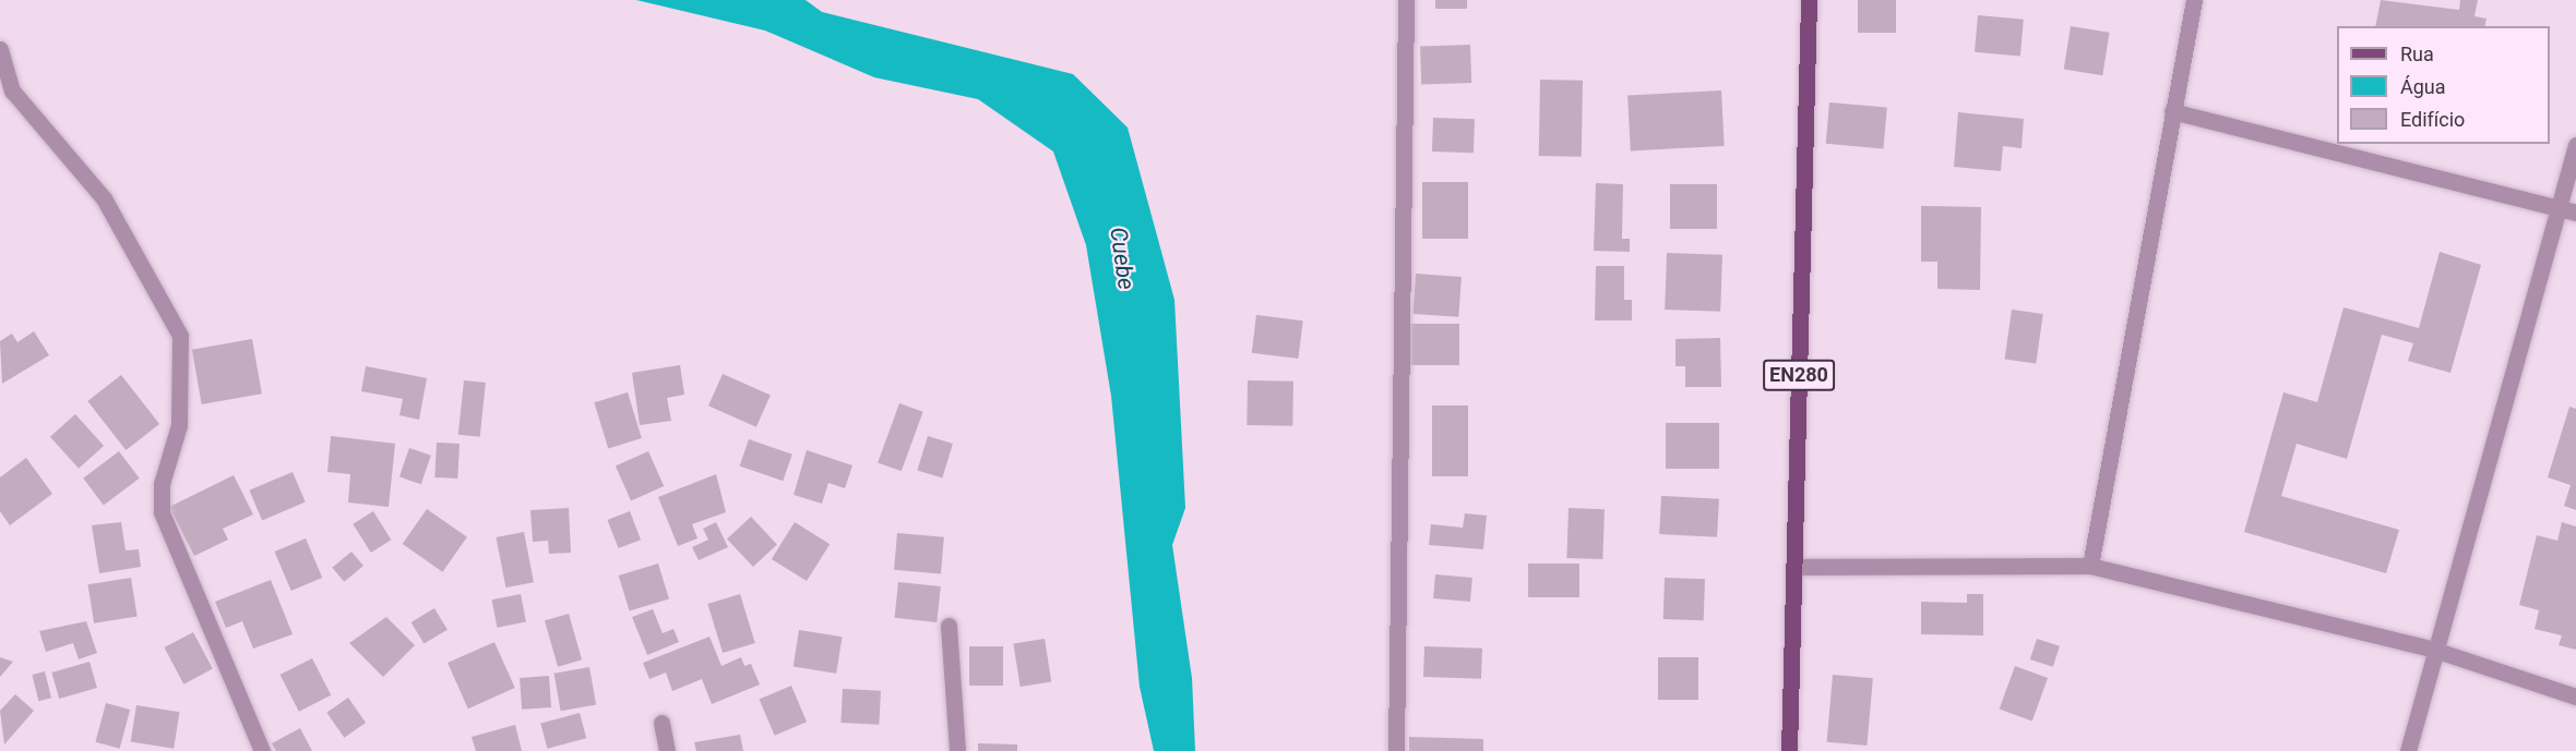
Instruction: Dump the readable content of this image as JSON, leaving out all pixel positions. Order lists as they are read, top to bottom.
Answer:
{
  "streets": {
    "main road": ["EN280"]
  },
  "water": ["Cuebe"],
  "legend": ["Rua", "Água", "Edifício"]
}
